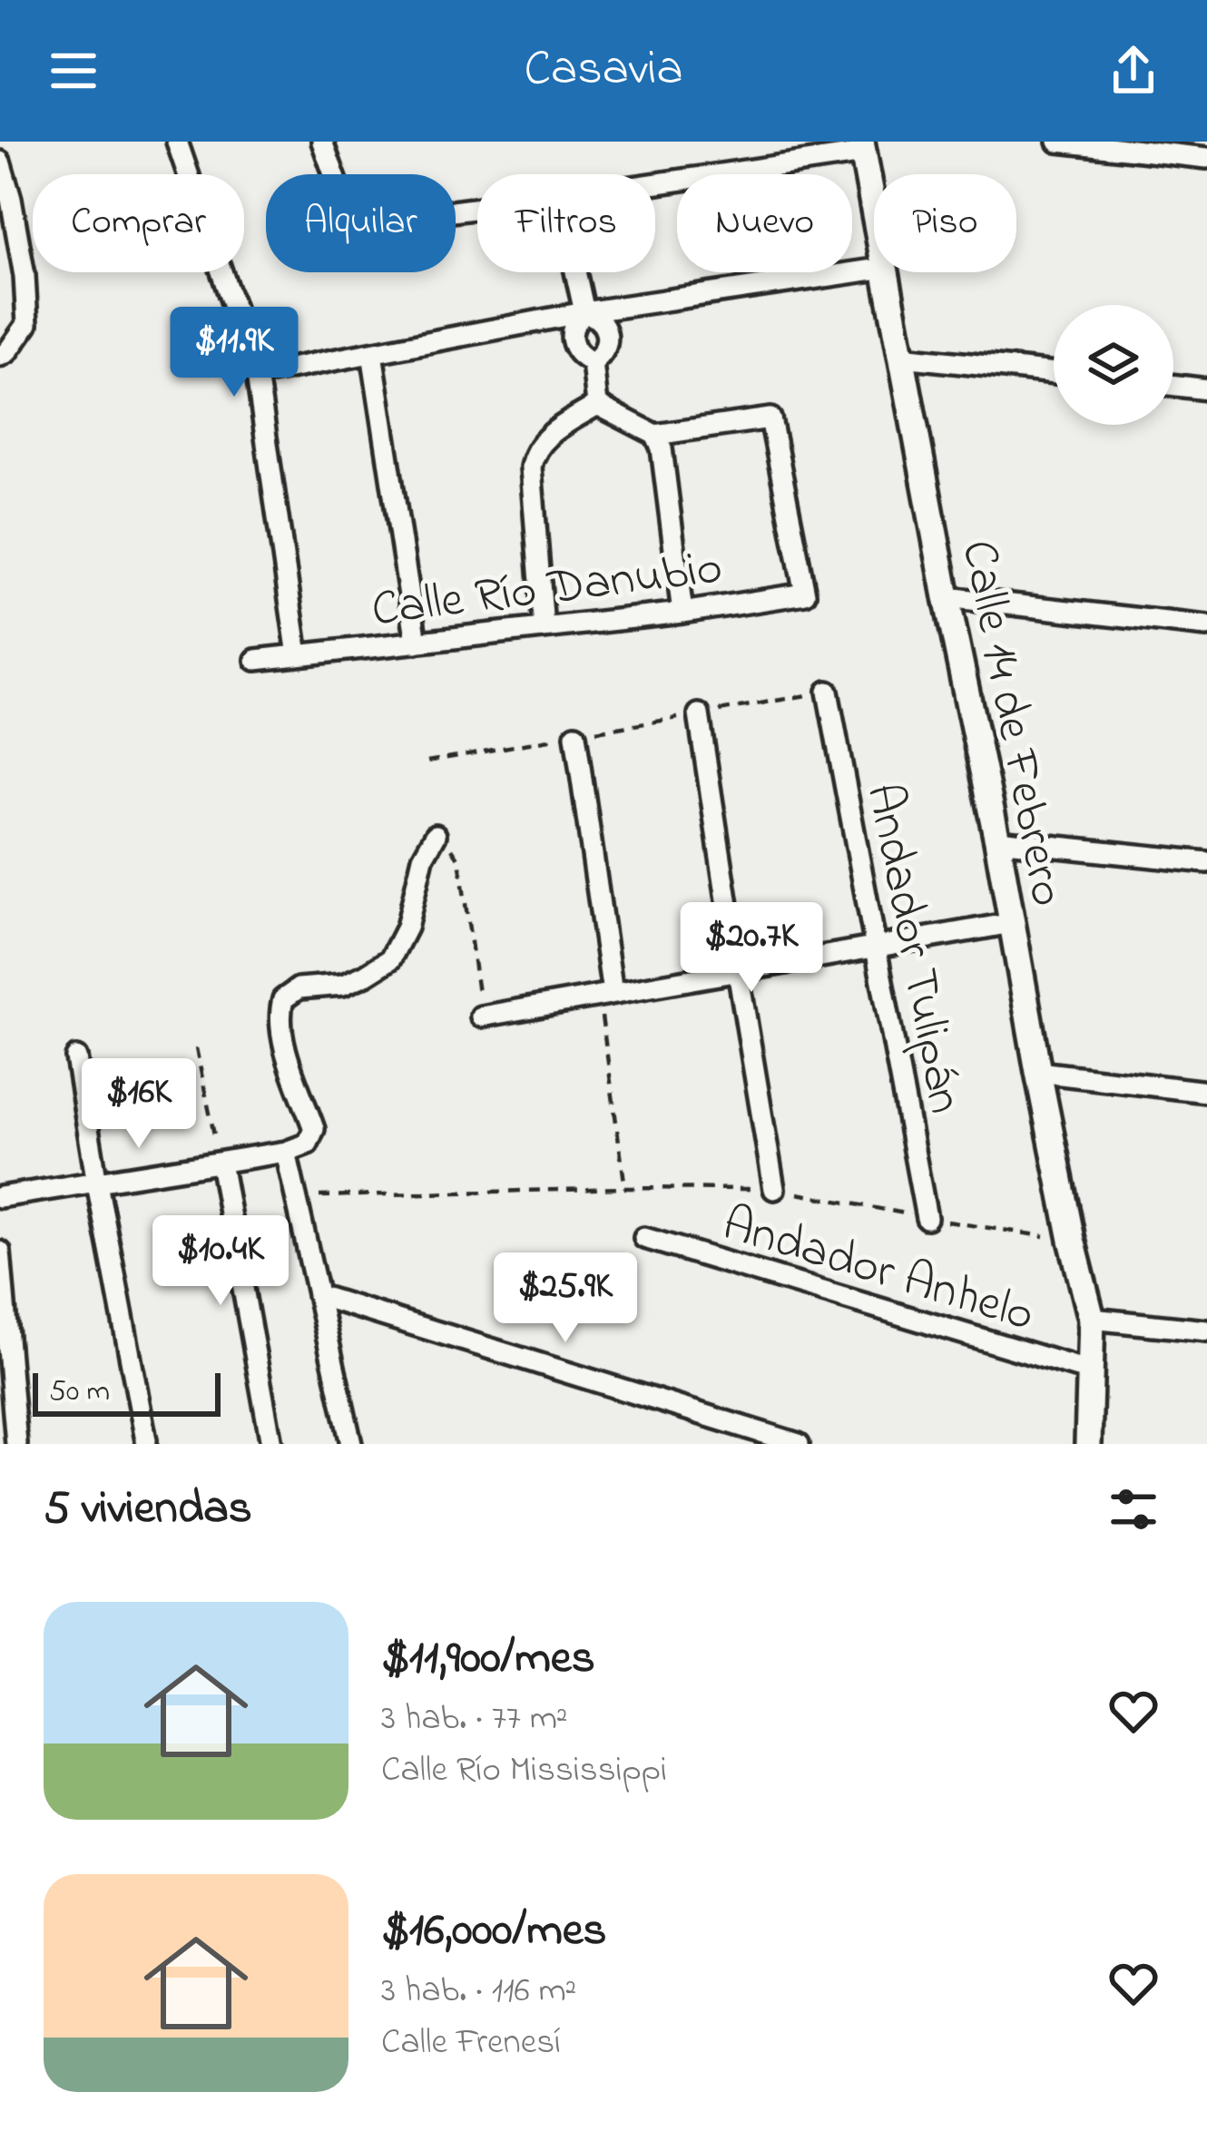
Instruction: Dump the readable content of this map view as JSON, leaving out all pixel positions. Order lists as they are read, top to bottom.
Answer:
{
  "streets": {
    "street": [
      "Calle Río Danubio",
      "Calle 14 de Febrero",
      "Andador Tulipán",
      "Andador Anhelo"
    ]
  },
  "crossings": [
    ["Calle 14 de Febrero", "Andador Anhelo"]
  ],
  "scale_bar": "50 m",
  "page": {
    "header": "Casavia",
    "chip": [
      "Comprar",
      "Alquilar",
      "Filtros",
      "Nuevo",
      "Piso"
    ],
    "price": [
      "$11.9K",
      "$20.7K",
      "$16K",
      "$10.4K",
      "$25.9K"
    ],
    "scale": "50 m",
    "heading": "5 viviendas",
    "list": [
      {
        "name": "$11,900/mes",
        "note": "3 hab. · 77 m² · Calle Río Mississippi"
      },
      {
        "name": "$16,000/mes",
        "note": "3 hab. · 116 m² · Calle Frenesí"
      }
    ]
  }
}
